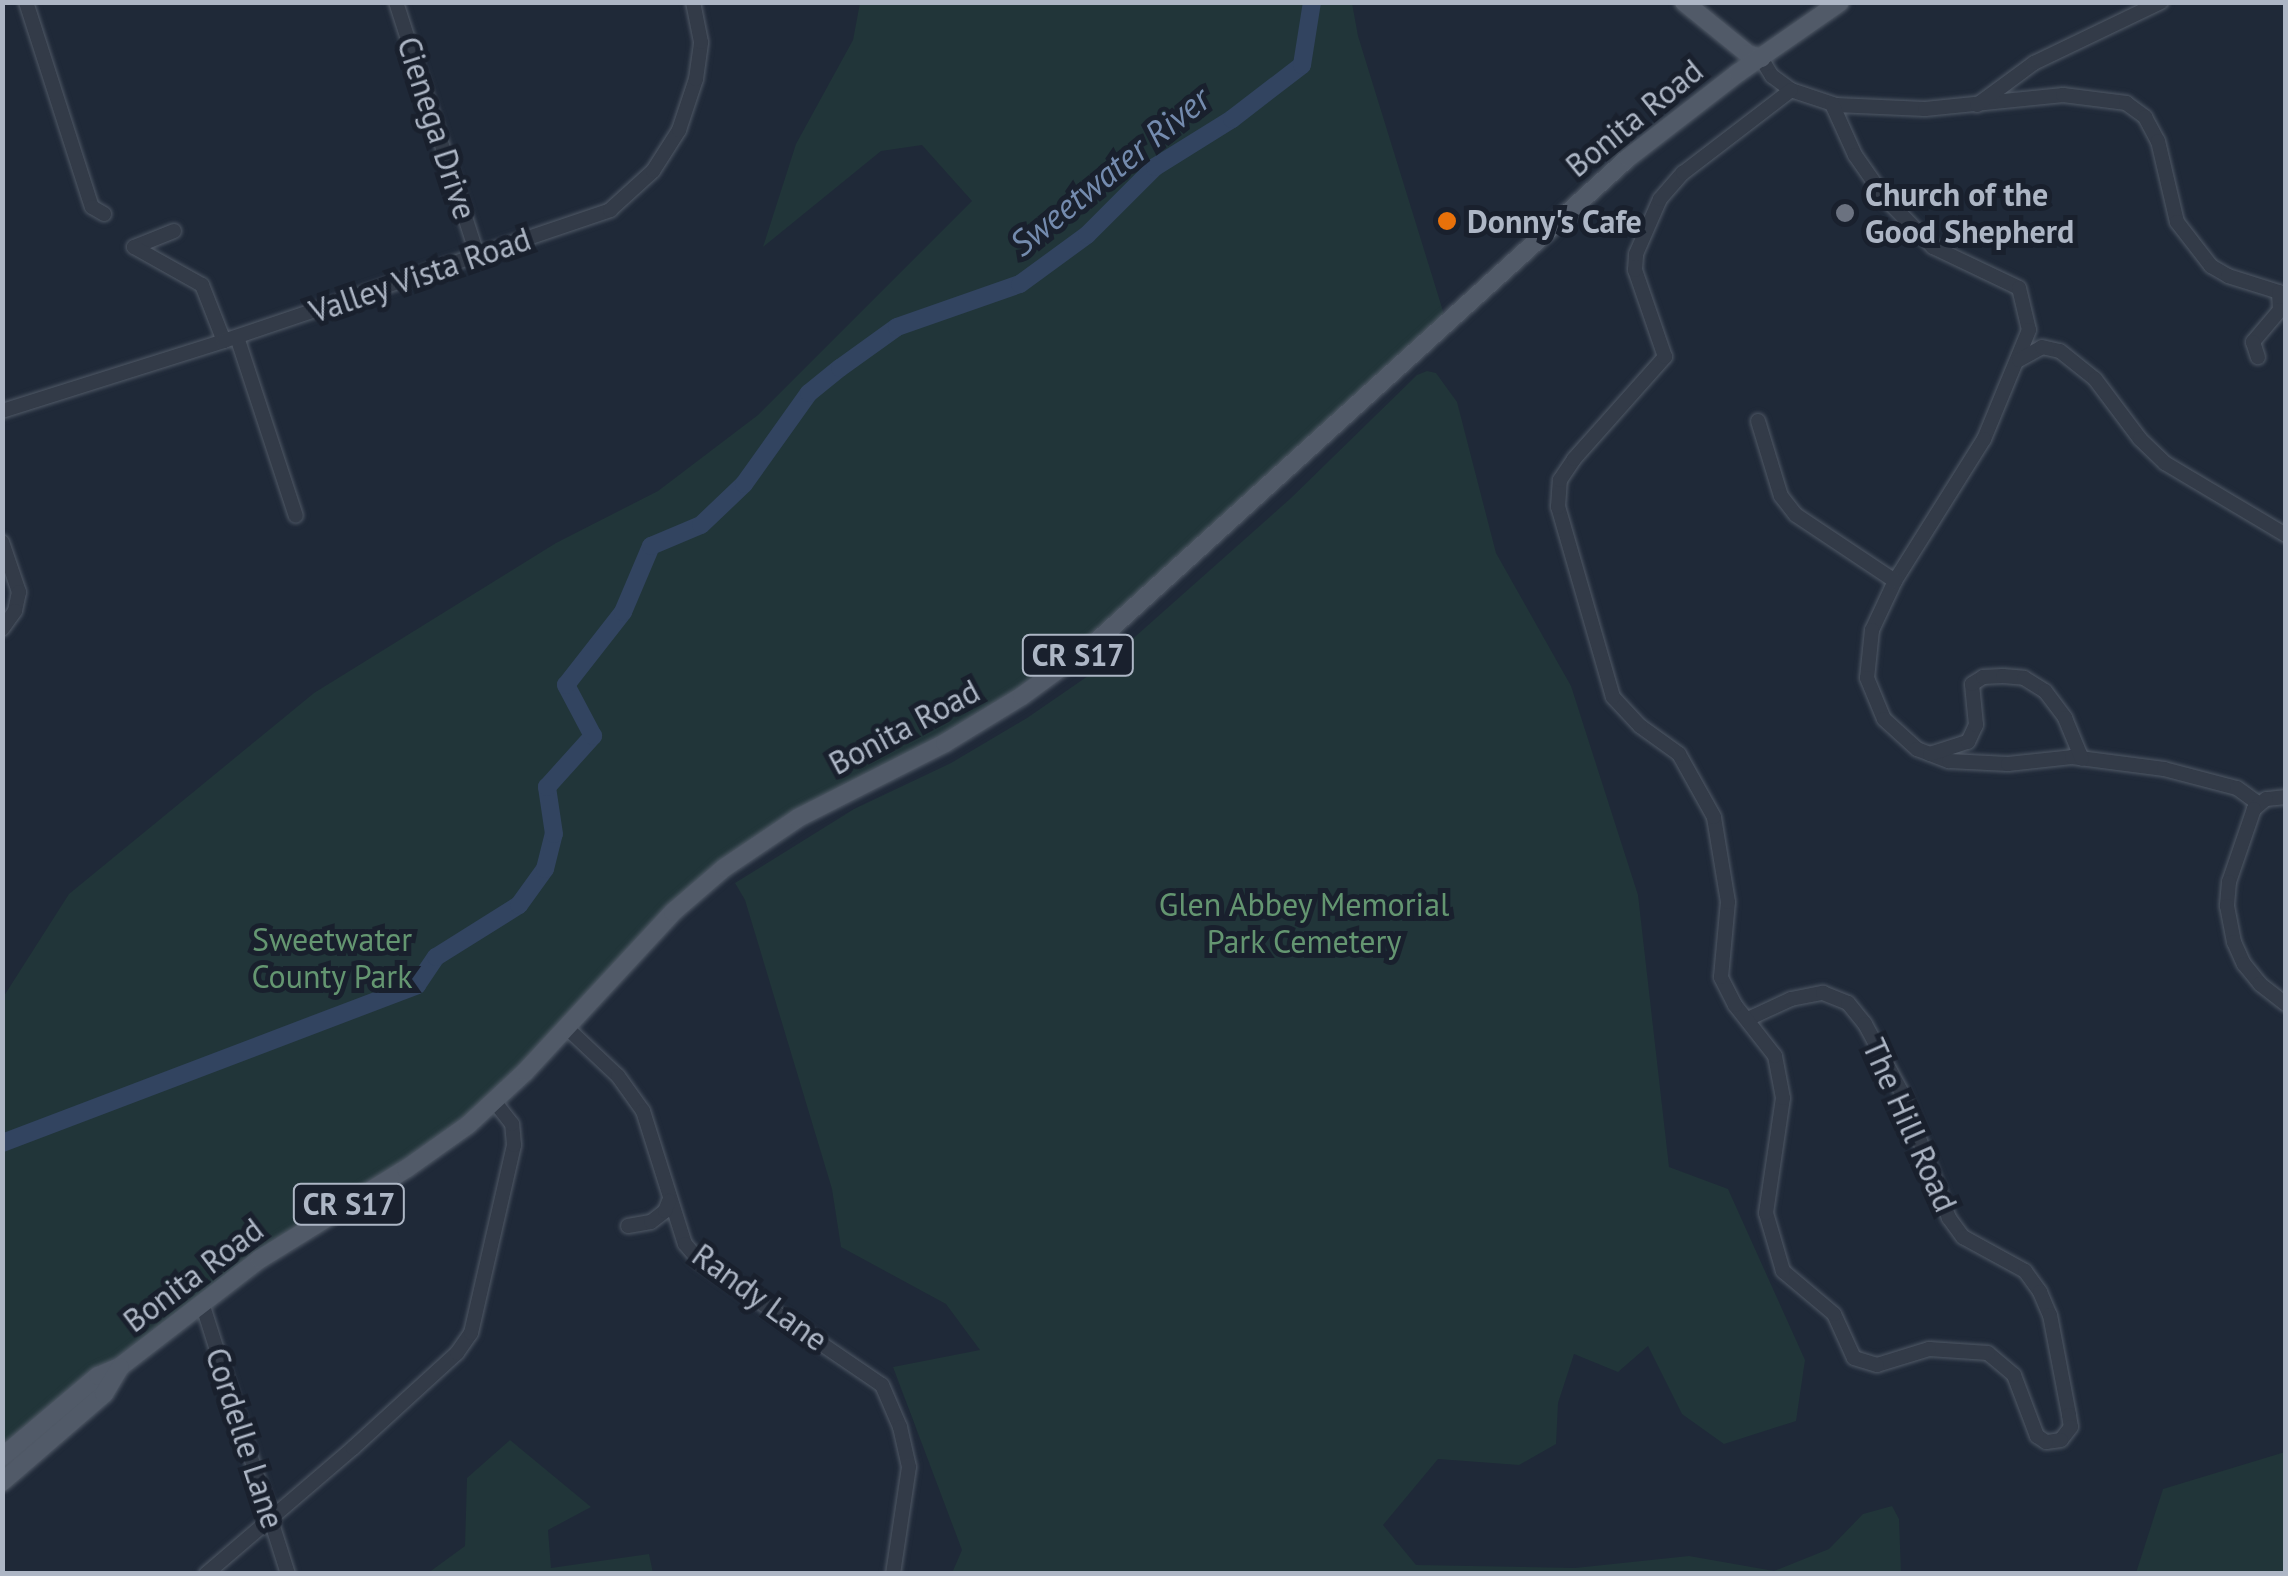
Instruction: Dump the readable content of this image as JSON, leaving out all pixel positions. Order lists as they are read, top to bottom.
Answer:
{
  "streets": {
    "main road": ["Bonita Road", "CR S17"],
    "street": [
      "Cienega Drive",
      "Valley Vista Road",
      "The Hill Road",
      "Randy Lane",
      "Cordelle Lane"
    ]
  },
  "crossings": [
    ["Bonita Road", "Randy Lane"],
    ["Bonita Road", "Cordelle Lane"],
    ["Cienega Drive", "Valley Vista Road"]
  ],
  "water": ["Sweetwater River"],
  "parks": ["Glen Abbey Memorial Park Cemetery", "Sweetwater County Park"],
  "places": ["Church of the Good Shepherd", "Donny's Cafe"]
}
